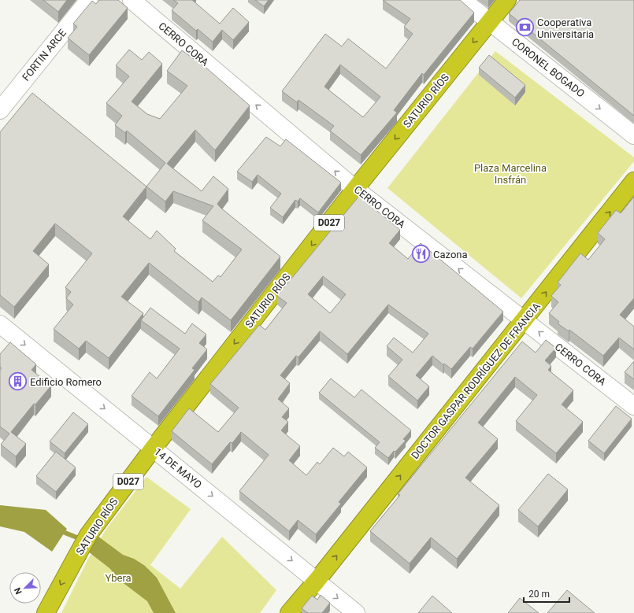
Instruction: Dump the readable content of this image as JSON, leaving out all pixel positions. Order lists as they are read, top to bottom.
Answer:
{
  "streets": {
    "highway": ["SATURIO RÍOS", "D027", "DOCTOR GASPAR RODRÍGUEZ DE FRANCIA"],
    "street": [
      "CERRO CORA",
      "FORTIN ARCE",
      "CORONEL BOGADO",
      "14 DE MAYO"
    ]
  },
  "crossings": [
    ["CERRO CORA", "SATURIO RÍOS"],
    ["CERRO CORA", "DOCTOR GASPAR RODRÍGUEZ DE FRANCIA"],
    ["CORONEL BOGADO", "SATURIO RÍOS"],
    ["SATURIO RÍOS", "14 DE MAYO"],
    ["DOCTOR GASPAR RODRÍGUEZ DE FRANCIA", "14 DE MAYO"]
  ],
  "one_way": [
    "CERRO CORA",
    "CORONEL BOGADO",
    "SATURIO RÍOS",
    "DOCTOR GASPAR RODRÍGUEZ DE FRANCIA",
    "14 DE MAYO"
  ],
  "parks": ["Plaza Marcelina Insfrán", "Ybera"],
  "places": {
    "bank": ["Cooperativa Universitaria"],
    "restaurant": ["Cazona"],
    "building": ["Edificio Romero"]
  },
  "scale_bar": "20 m",
  "north": "bottom left"
}
